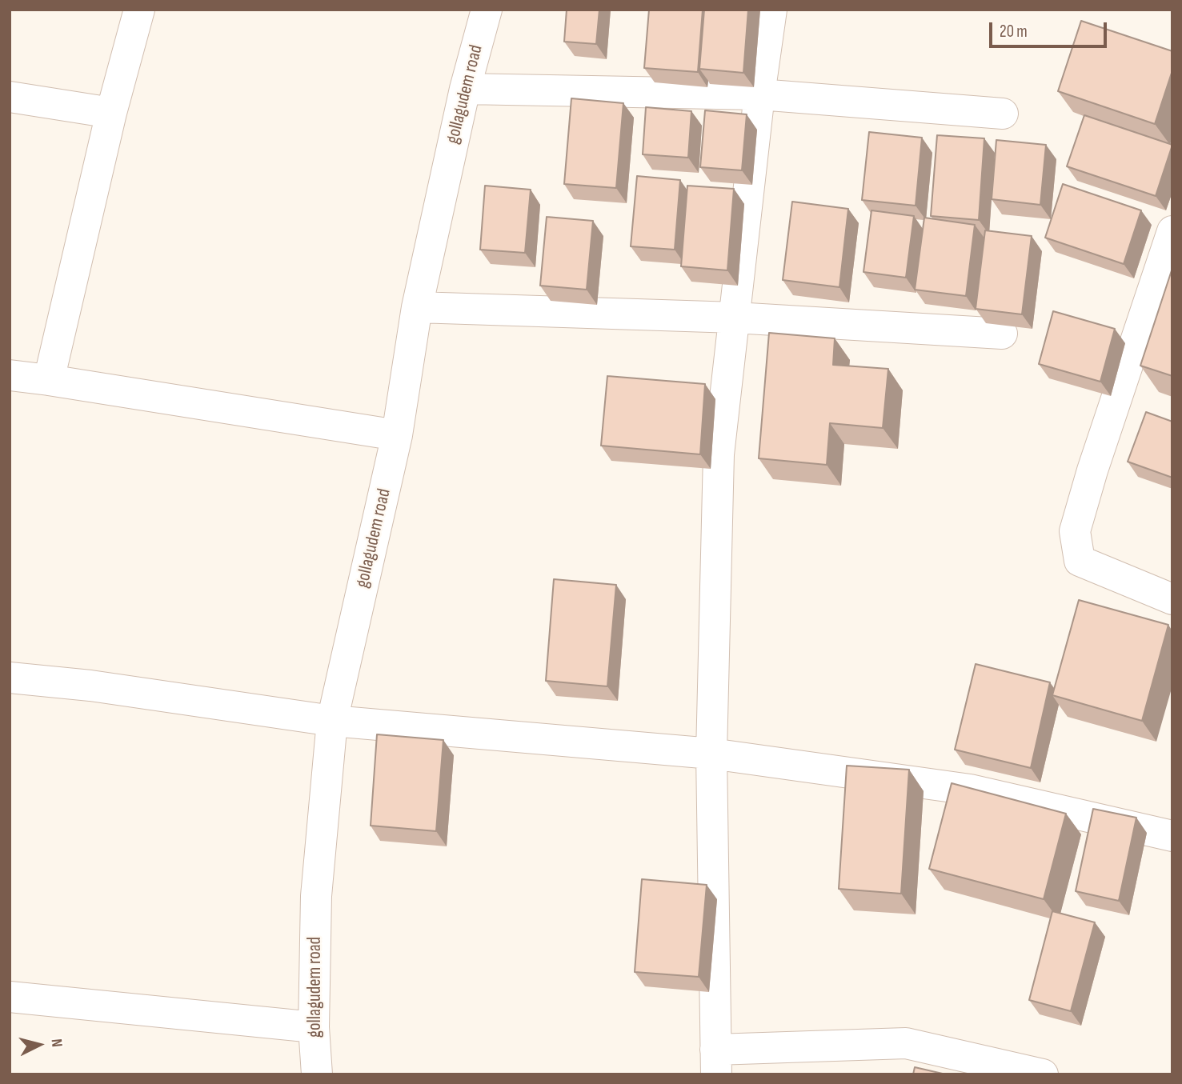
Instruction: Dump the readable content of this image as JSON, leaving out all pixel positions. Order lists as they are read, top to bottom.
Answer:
{
  "streets": {
    "street": ["gollagudem road"]
  },
  "scale_bar": "20 m",
  "north": "right"
}
